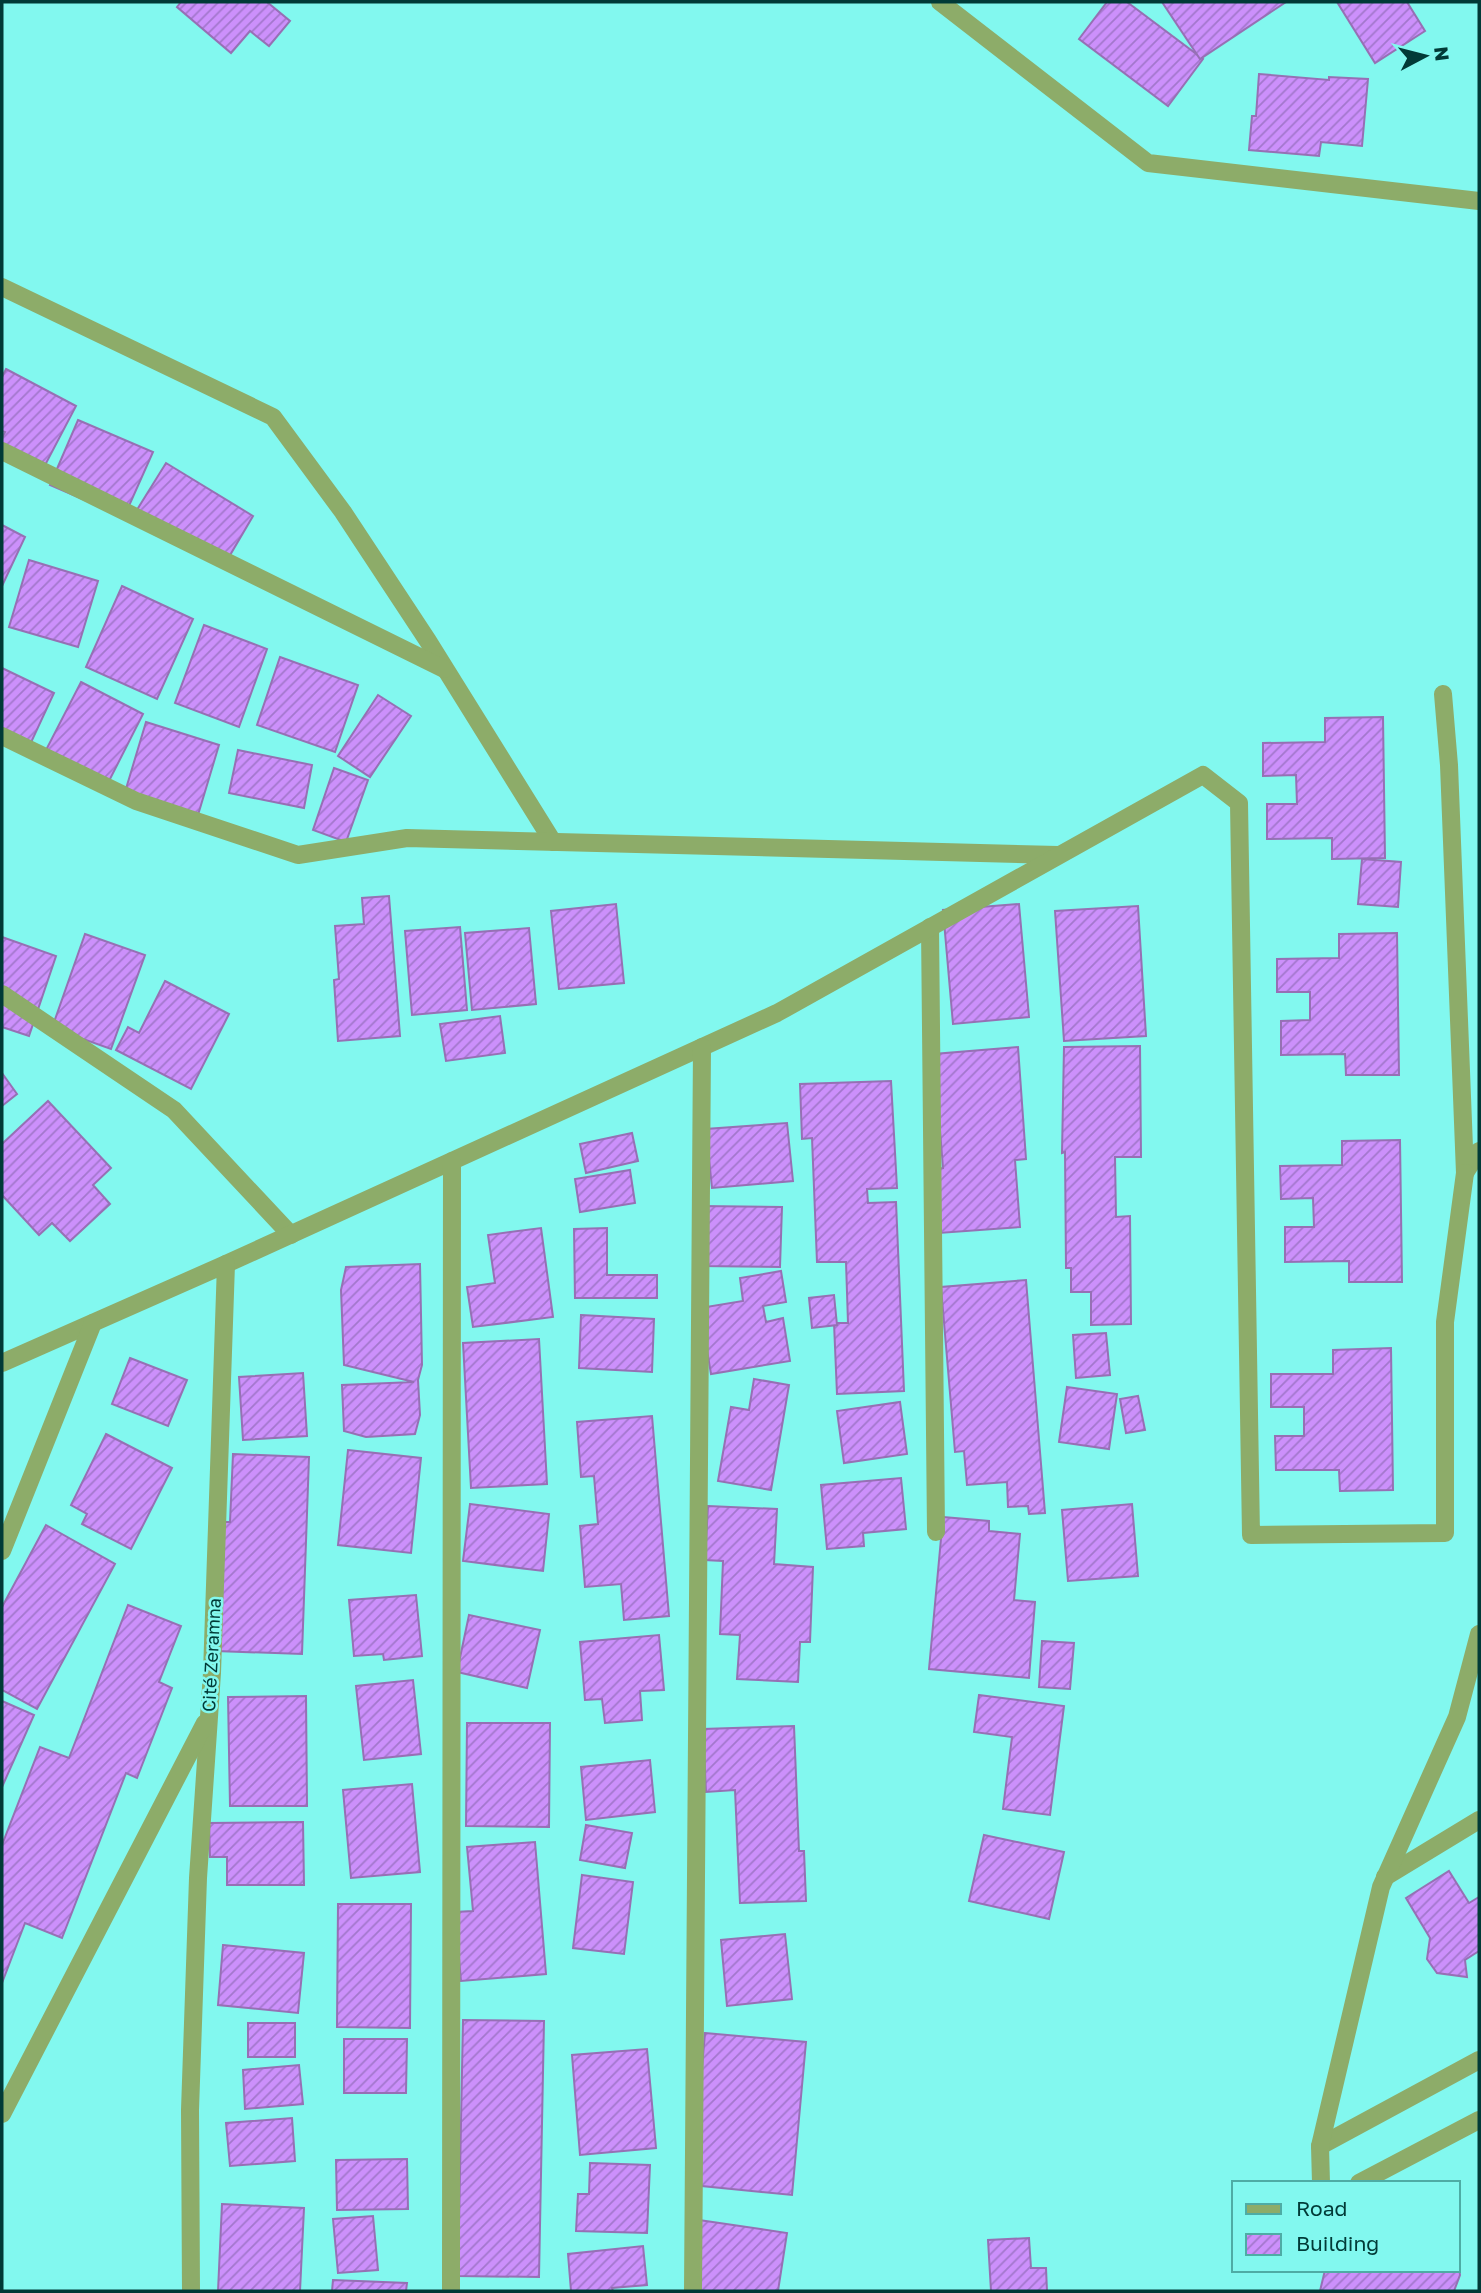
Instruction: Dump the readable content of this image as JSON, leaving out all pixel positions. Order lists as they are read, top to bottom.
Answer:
{
  "streets": {
    "street": ["Cité Zeramna"]
  },
  "legend": ["Road", "Building"],
  "north": "right"
}
